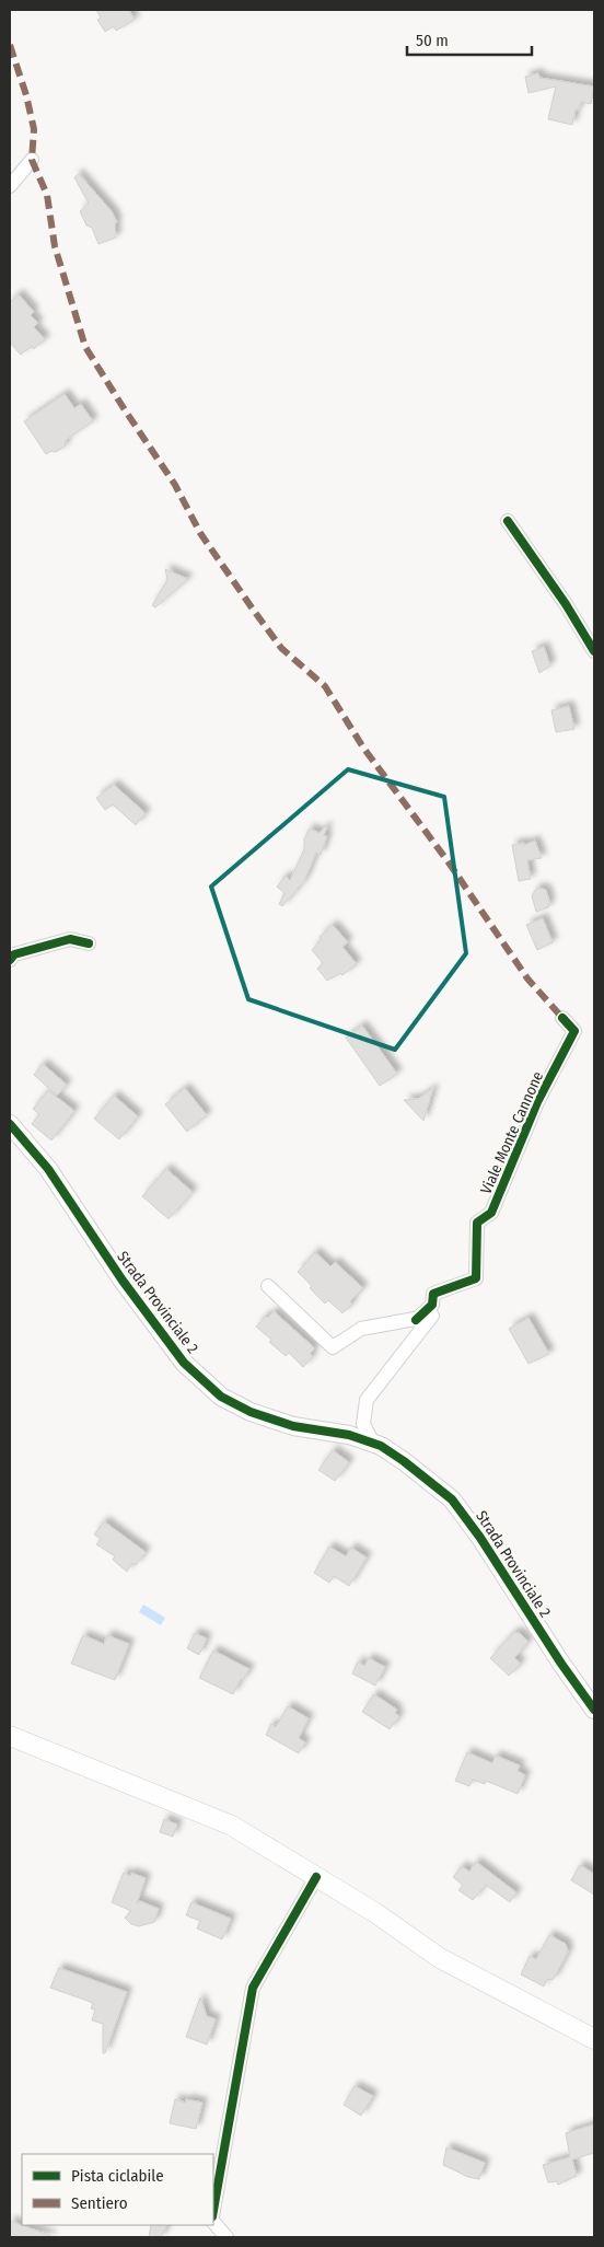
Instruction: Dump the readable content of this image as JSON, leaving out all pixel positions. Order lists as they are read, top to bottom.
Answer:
{
  "streets": {
    "street": ["Viale Monte Cannone", "Strada Provinciale 2"]
  },
  "legend": ["Pista ciclabile", "Sentiero"],
  "scale_bar": "50 m"
}
